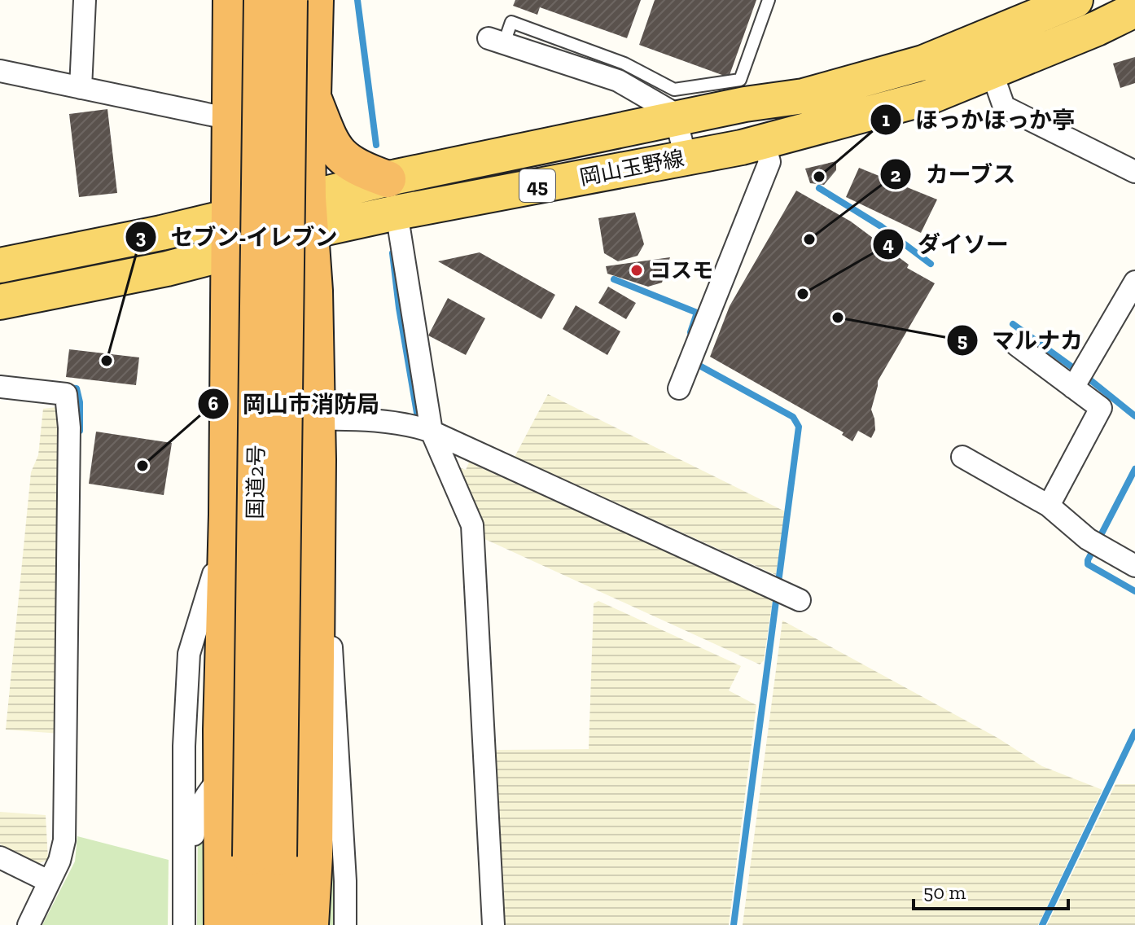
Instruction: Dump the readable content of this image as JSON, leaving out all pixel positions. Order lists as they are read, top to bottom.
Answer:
{
  "streets": {
    "highway": ["国道2号"],
    "main road": ["岡山玉野線", "45"]
  },
  "places": [
    "ほっかほっか亭",
    "カーブス",
    "コスモ",
    "ダイソー",
    "マルナカ",
    "セブン-イレブン",
    "岡山市消防局"
  ],
  "scale_bar": "50 m"
}
